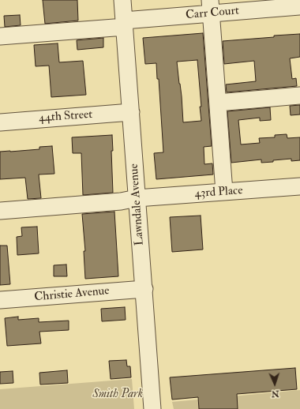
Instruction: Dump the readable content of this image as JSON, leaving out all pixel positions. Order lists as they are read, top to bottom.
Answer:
{
  "streets": {
    "street": [
      "Carr Court",
      "44th Street",
      "43rd Place",
      "Lawndale Avenue",
      "Christie Avenue"
    ]
  },
  "crossings": [
    ["Carr Court", "Lawndale Avenue"],
    ["44th Street", "Lawndale Avenue"],
    ["43rd Place", "Lawndale Avenue"],
    ["Lawndale Avenue", "Christie Avenue"]
  ],
  "parks": ["Smith Park"],
  "north": "bottom"
}
